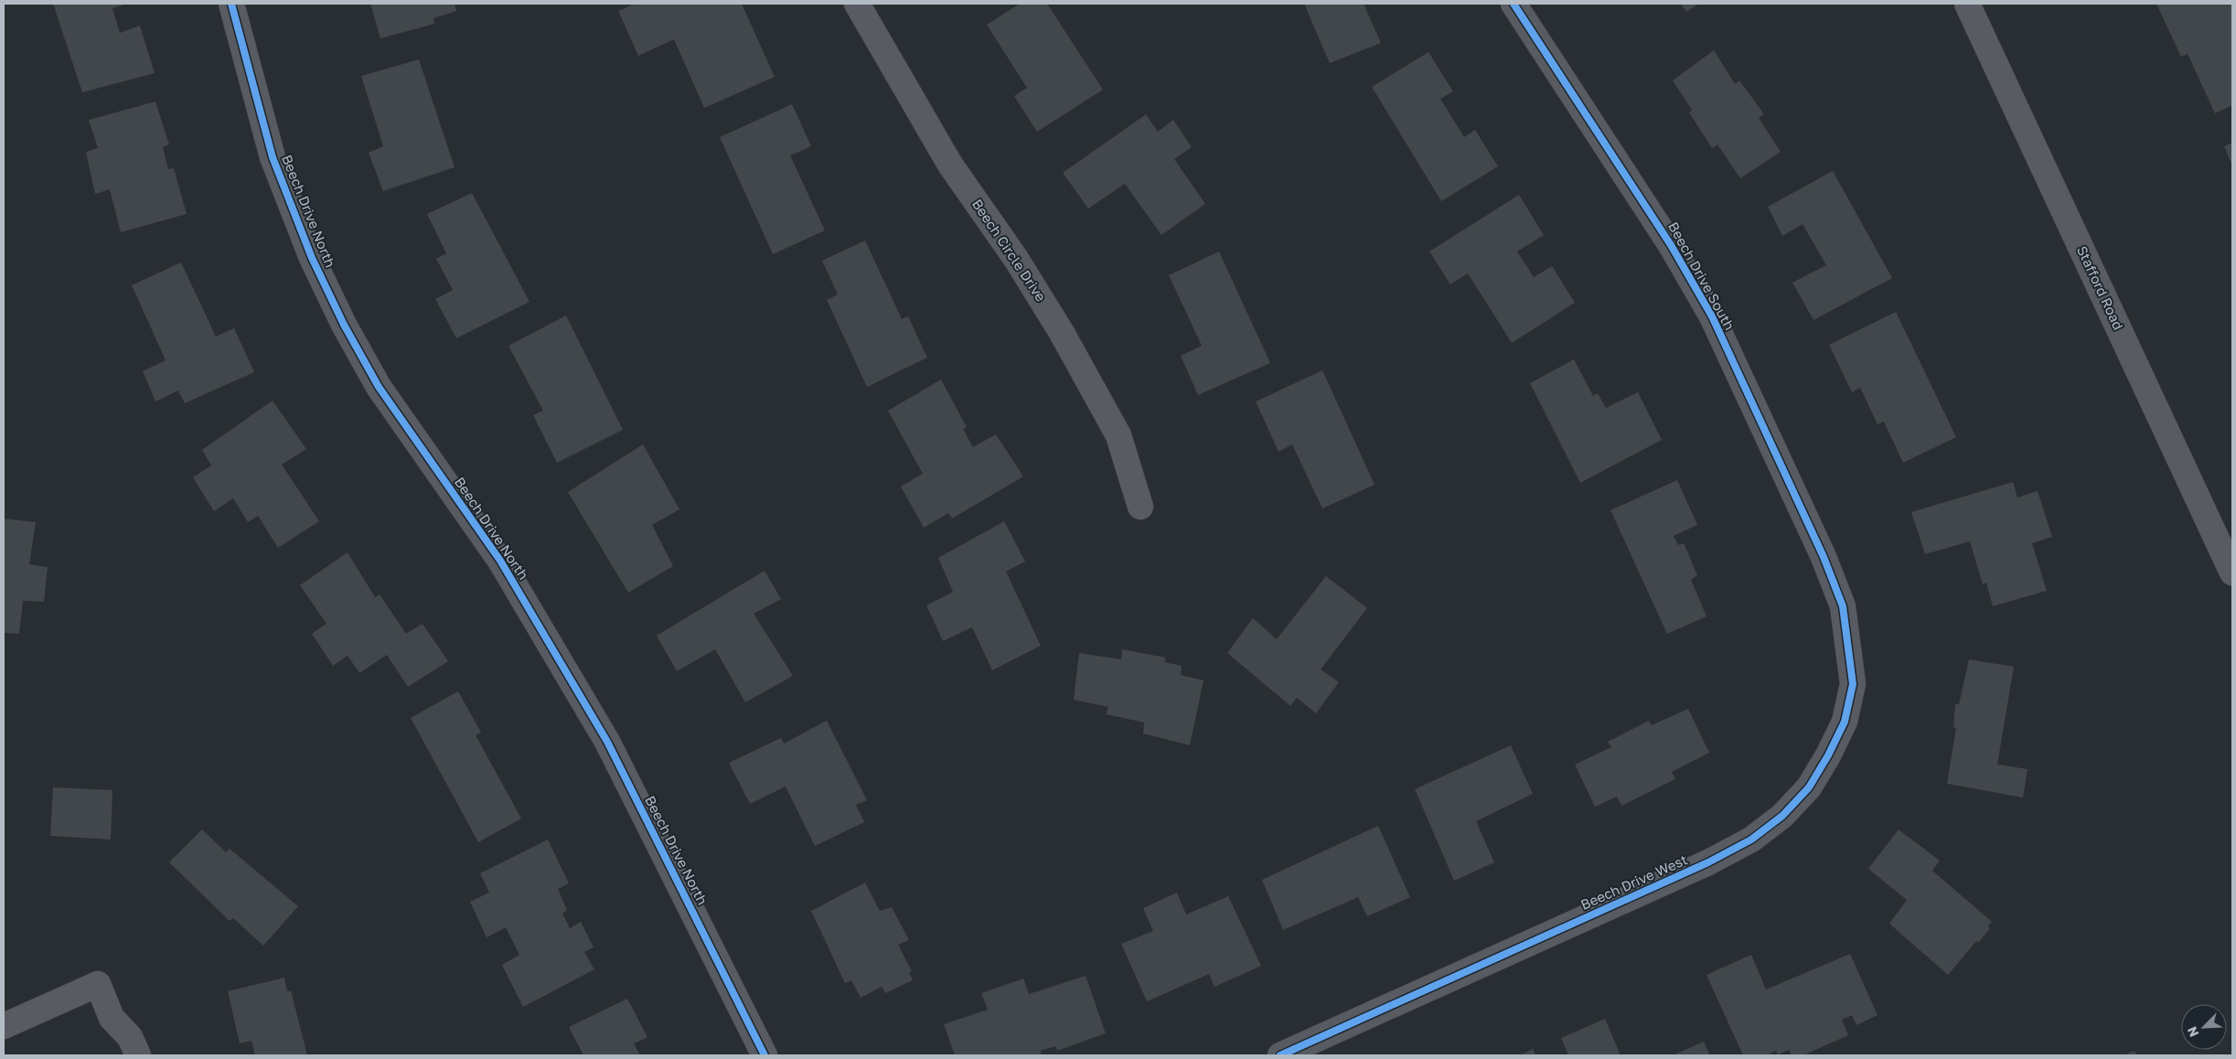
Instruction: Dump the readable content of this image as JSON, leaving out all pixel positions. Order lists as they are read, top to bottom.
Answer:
{
  "streets": {
    "street": [
      "Beech Drive North",
      "Beech Circle Drive",
      "Beech Drive South",
      "Stafford Road",
      "Beech Drive West"
    ]
  },
  "crossings": [
    ["Beech Drive South", "Beech Drive West"]
  ],
  "north": "bottom left"
}
